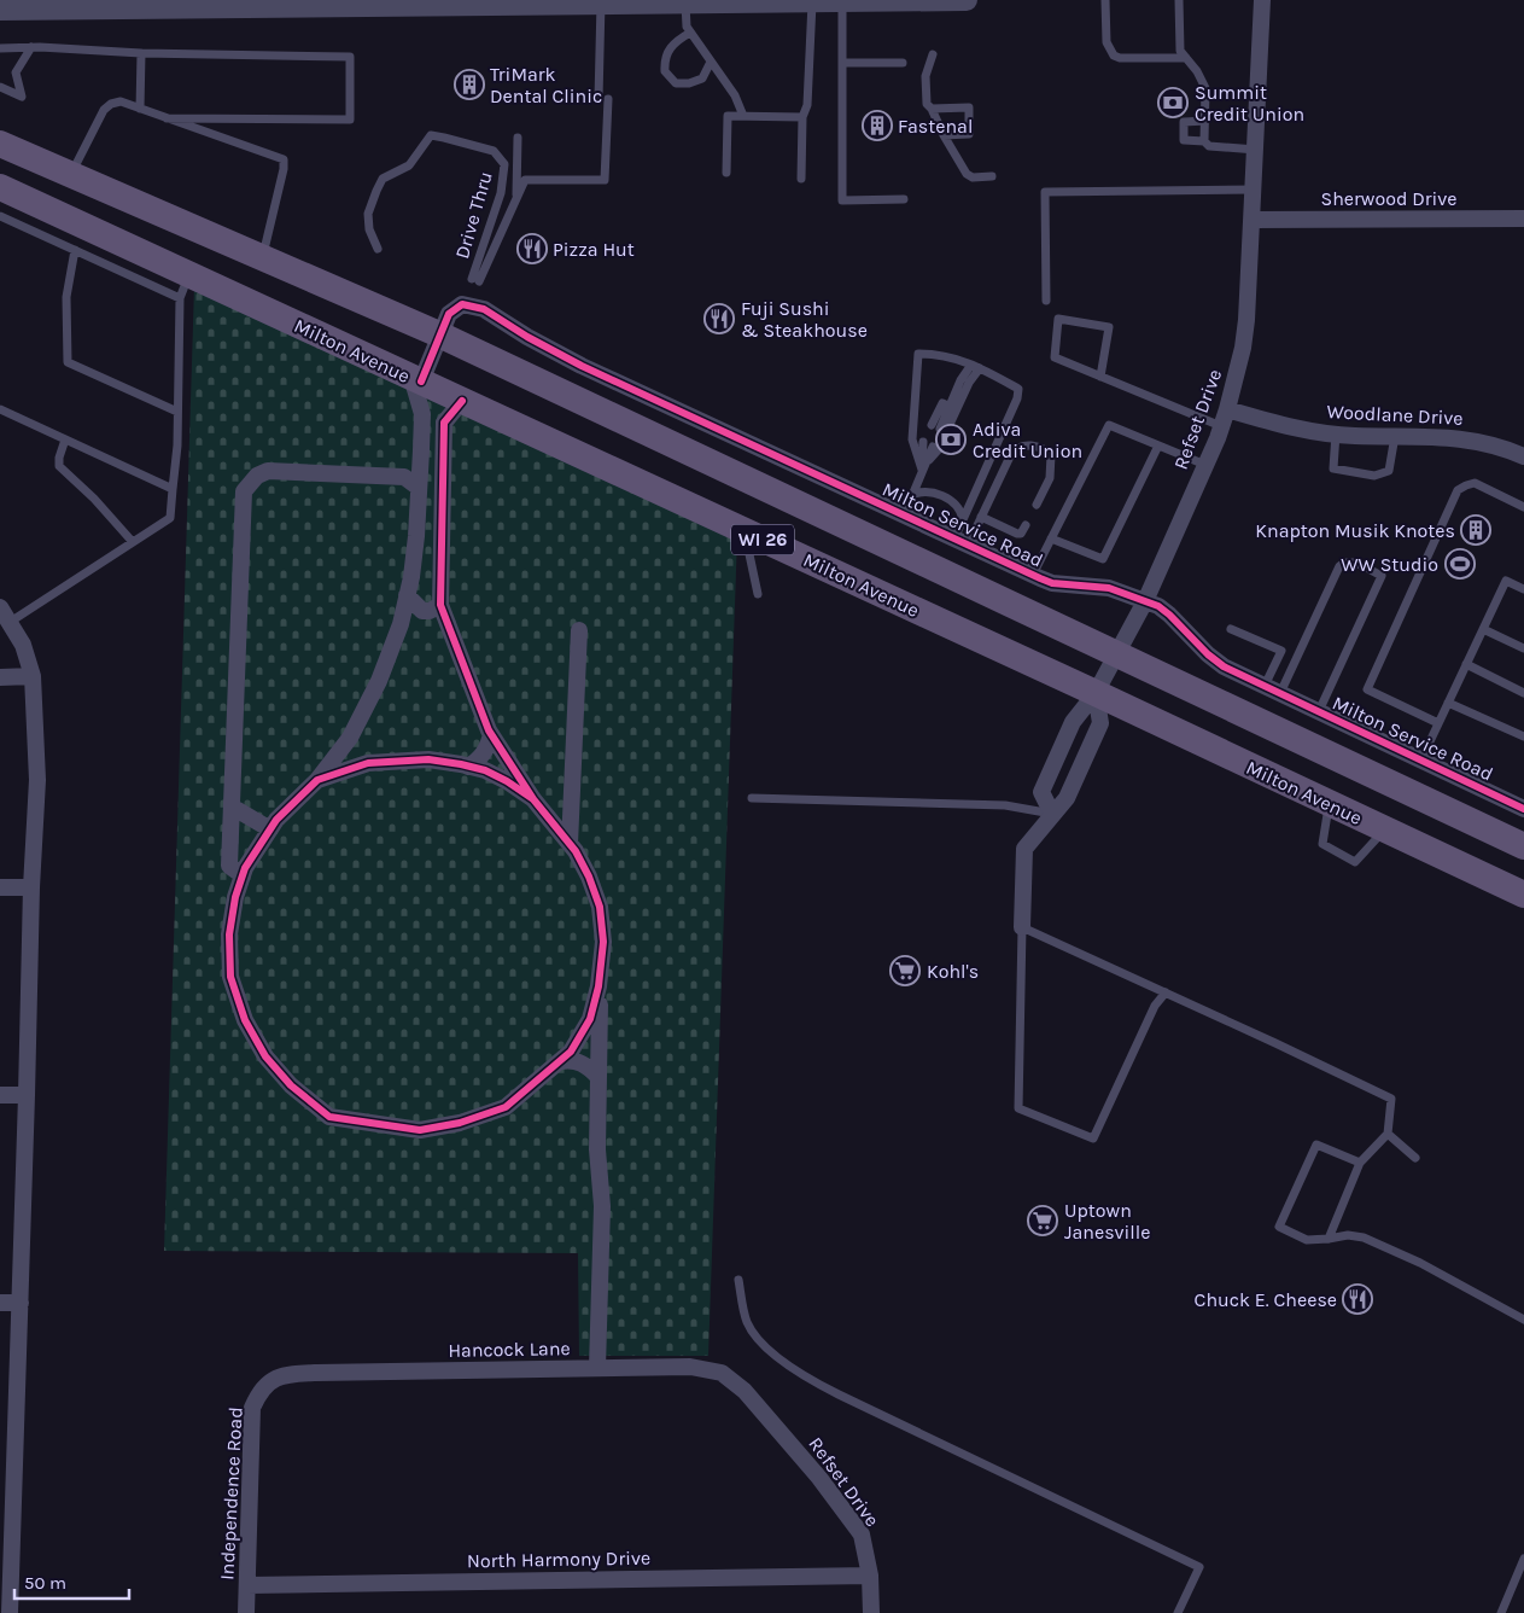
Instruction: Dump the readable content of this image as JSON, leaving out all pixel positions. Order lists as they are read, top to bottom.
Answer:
{
  "streets": {
    "main road": ["Milton Avenue", "WI 26"],
    "street": [
      "Sherwood Drive",
      "Woodlane Drive",
      "Refset Drive",
      "Milton Service Road",
      "Hancock Lane",
      "Independence Road",
      "North Harmony Drive"
    ],
    "lane": ["Drive Thru"]
  },
  "crossings": [
    ["Sherwood Drive", "Refset Drive"],
    ["Milton Avenue", "Refset Drive"],
    ["Milton Avenue", "Milton Service Road"],
    ["Woodlane Drive", "Refset Drive"],
    ["Refset Drive", "Milton Service Road"],
    ["Refset Drive", "WI 26"],
    ["Refset Drive", "Hancock Lane"],
    ["Refset Drive", "North Harmony Drive"],
    ["Milton Service Road", "WI 26"],
    ["Hancock Lane", "Independence Road"],
    ["Independence Road", "North Harmony Drive"]
  ],
  "places": {
    "building": ["TriMark Dental Clinic", "Fastenal", "Knapton Musik Knotes"],
    "bank": ["Summit Credit Union", "Adiva Credit Union"],
    "restaurant": ["Pizza Hut", "Fuji Sushi & Steakhouse", "Chuck E. Cheese"],
    "sports": ["WW Studio"],
    "supermarket": ["Kohl's", "Uptown Janesville"]
  },
  "scale_bar": "50 m"
}
